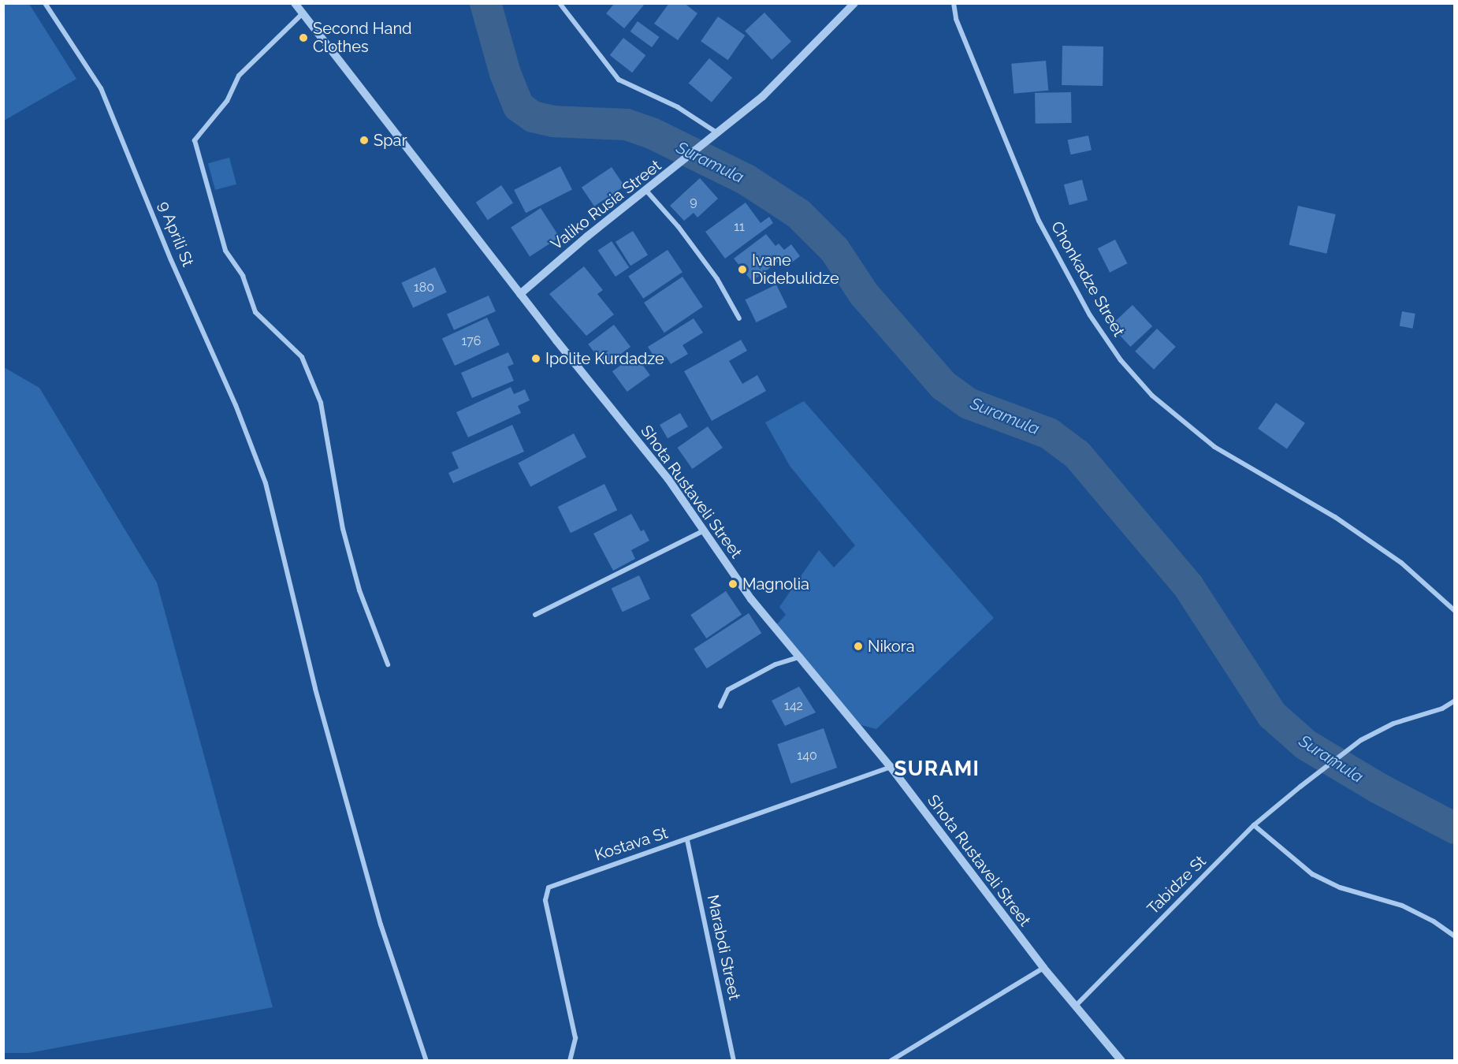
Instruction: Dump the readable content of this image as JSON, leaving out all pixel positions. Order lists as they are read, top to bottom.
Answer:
{
  "streets": {
    "street": [
      "Valiko Rusia Street",
      "9 Aprili St",
      "Chonkadze Street",
      "Shota Rustaveli Street",
      "Kostava St",
      "Tabidze St",
      "Marabdi Street"
    ]
  },
  "crossings": [
    ["Valiko Rusia Street", "Shota Rustaveli Street"],
    ["Shota Rustaveli Street", "Kostava St"],
    ["Shota Rustaveli Street", "Tabidze St"],
    ["Kostava St", "Marabdi Street"]
  ],
  "districts": ["SURAMI"],
  "water": ["Suramula"],
  "places": [
    "Second Hand Clothes",
    "Spar",
    "Ivane Didebulidze",
    "Ipolite Kurdadze",
    "Magnolia",
    "Nikora"
  ],
  "house_numbers": [
    "9",
    "11",
    "180",
    "176",
    "142",
    "140"
  ]
}
